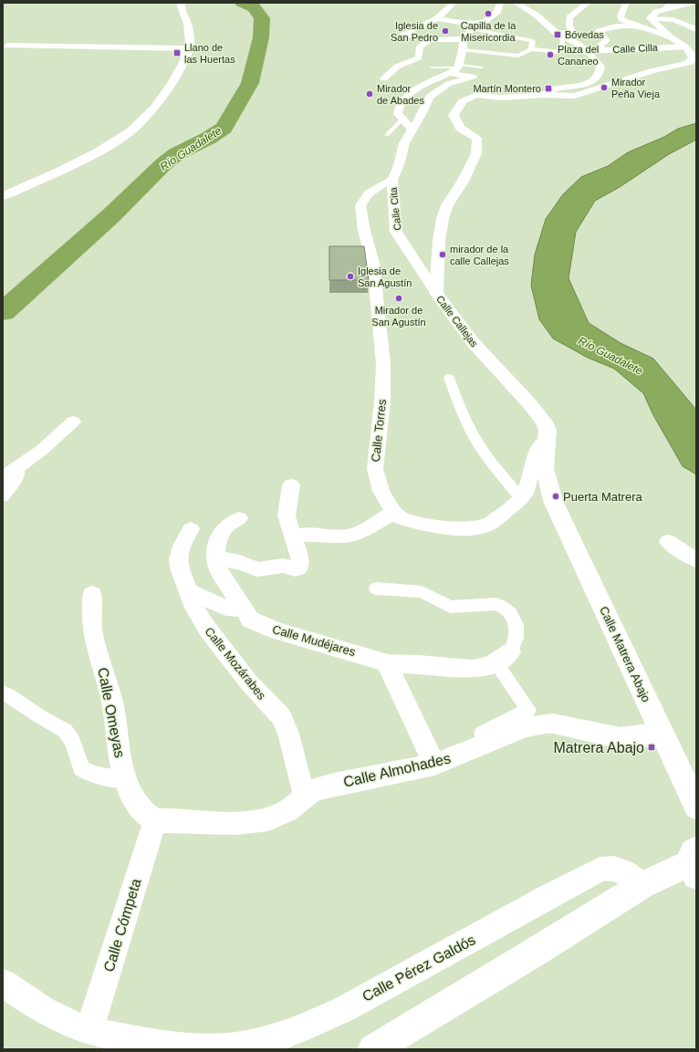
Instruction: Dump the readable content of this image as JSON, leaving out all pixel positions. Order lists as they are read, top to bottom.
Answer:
{
  "streets": {
    "street": [
      "Calle Cilla",
      "Calle Cita",
      "Calle Callejas",
      "Calle Torres",
      "Calle Mudéjares",
      "Calle Matrera Abajo",
      "Calle Mozárabes",
      "Calle Omeyas",
      "Calle Almohades",
      "Calle Cómpeta",
      "Calle Pérez Galdós"
    ]
  },
  "crossings": [
    ["Calle Cita", "Calle Callejas"],
    ["Calle Cita", "Calle Torres"],
    ["Calle Callejas", "Calle Matrera Abajo"],
    ["Calle Matrera Abajo", "Calle Almohades"],
    ["Calle Mozárabes", "Calle Almohades"],
    ["Calle Omeyas", "Calle Almohades"],
    ["Calle Omeyas", "Calle Cómpeta"],
    ["Calle Almohades", "Calle Cómpeta"],
    ["Calle Cómpeta", "Calle Pérez Galdós"]
  ],
  "water": ["Río Guadalete"],
  "places": {
    "other": [
      "Capilla de la Misericordia",
      "Iglesia de San Pedro",
      "Plaza del Cananeo",
      "Mirador Peña Vieja",
      "Mirador de Abades",
      "mirador de la calle Callejas",
      "Iglesia de San Agustín",
      "Mirador de San Agustín",
      "Puerta Matrera"
    ],
    "transit": [
      "Bóvedas",
      "Llano de las Huertas",
      "Martín Montero",
      "Matrera Abajo"
    ]
  }
}
